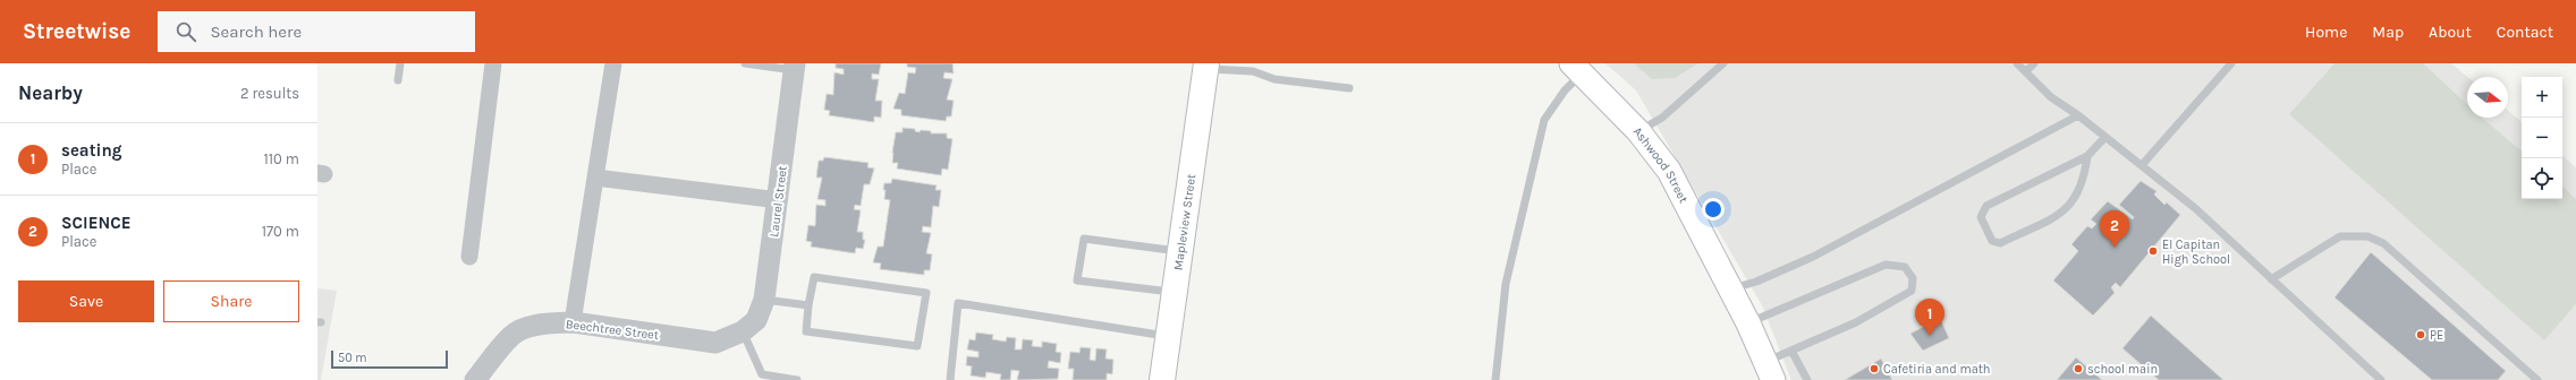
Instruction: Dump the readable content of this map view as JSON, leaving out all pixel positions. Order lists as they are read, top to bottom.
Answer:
{
  "streets": {
    "main road": ["Ashwood Street", "Mapleview Street"],
    "street": ["Laurel Street", "Beechtree Street"]
  },
  "crossings": [
    ["Laurel Street", "Beechtree Street"]
  ],
  "places": [
    "El Capitan High School",
    "PE",
    "Cafetiria and math",
    "school main"
  ],
  "scale_bar": "50 m",
  "north": "right",
  "page": {
    "header": "Streetwise",
    "search": "Search here",
    "nav": [
      "Home",
      "Map",
      "About",
      "Contact"
    ],
    "heading": ["Nearby", "2 results"],
    "map_buttons": ["+", "−"],
    "list": [
      {
        "mark": "1",
        "name": "seating",
        "note": "Place",
        "value": "110 m"
      },
      {
        "mark": "2",
        "name": "SCIENCE",
        "note": "Place",
        "value": "170 m"
      }
    ],
    "pins": ["2", "1"],
    "buttons": ["Save", "Share"],
    "scale": "50 m"
  }
}
